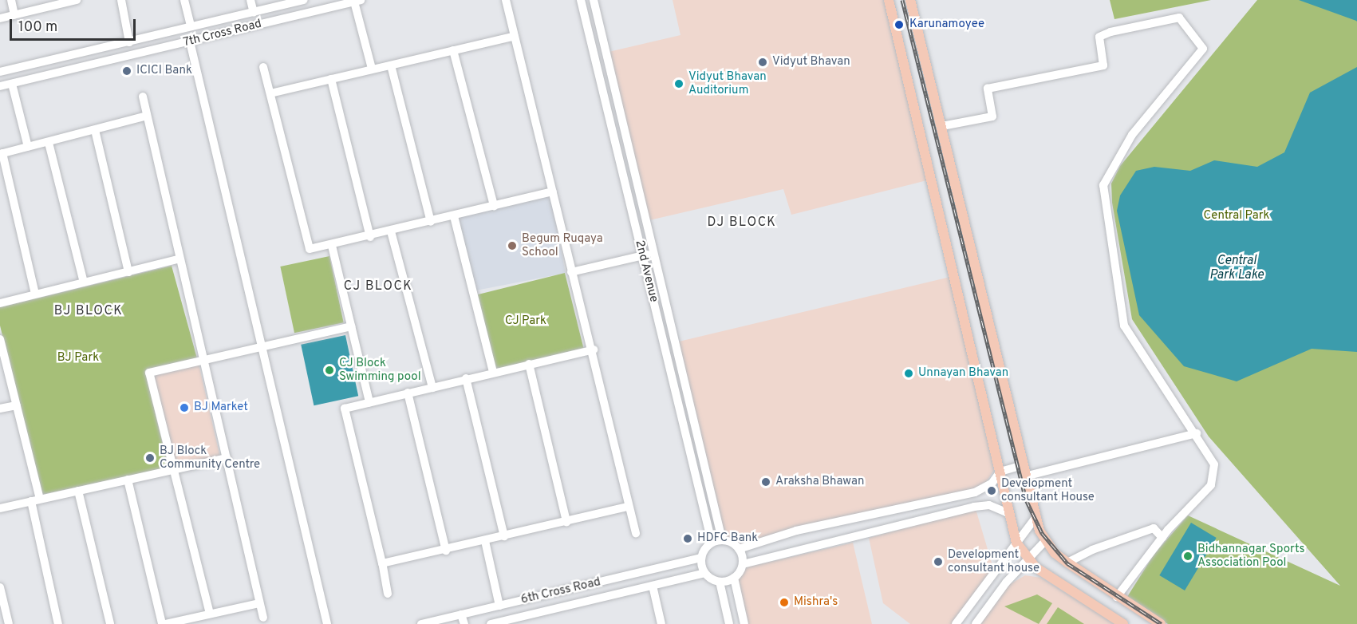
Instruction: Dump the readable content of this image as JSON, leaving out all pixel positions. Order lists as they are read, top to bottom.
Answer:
{
  "streets": {
    "street": ["7th Cross Road", "2nd Avenue", "6th Cross Road"]
  },
  "crossings": [
    ["2nd Avenue", "6th Cross Road"]
  ],
  "districts": ["DJ BLOCK", "CJ BLOCK", "BJ BLOCK"],
  "water": ["Central Park Lake"],
  "parks": ["Central Park", "CJ Park", "BJ Park"],
  "places": [
    "Karunamoyee",
    "Vidyut Bhavan",
    "ICICI Bank",
    "Vidyut Bhavan Auditorium",
    "Begum Ruqaya School",
    "CJ Block Swimming pool",
    "Unnayan Bhavan",
    "BJ Market",
    "BJ Block Community Centre",
    "Araksha Bhawan",
    "Development consultant House",
    "HDFC Bank",
    "Bidhannagar Sports Association Pool",
    "Development consultant house",
    "Mishra's"
  ],
  "scale_bar": "100 m"
}
